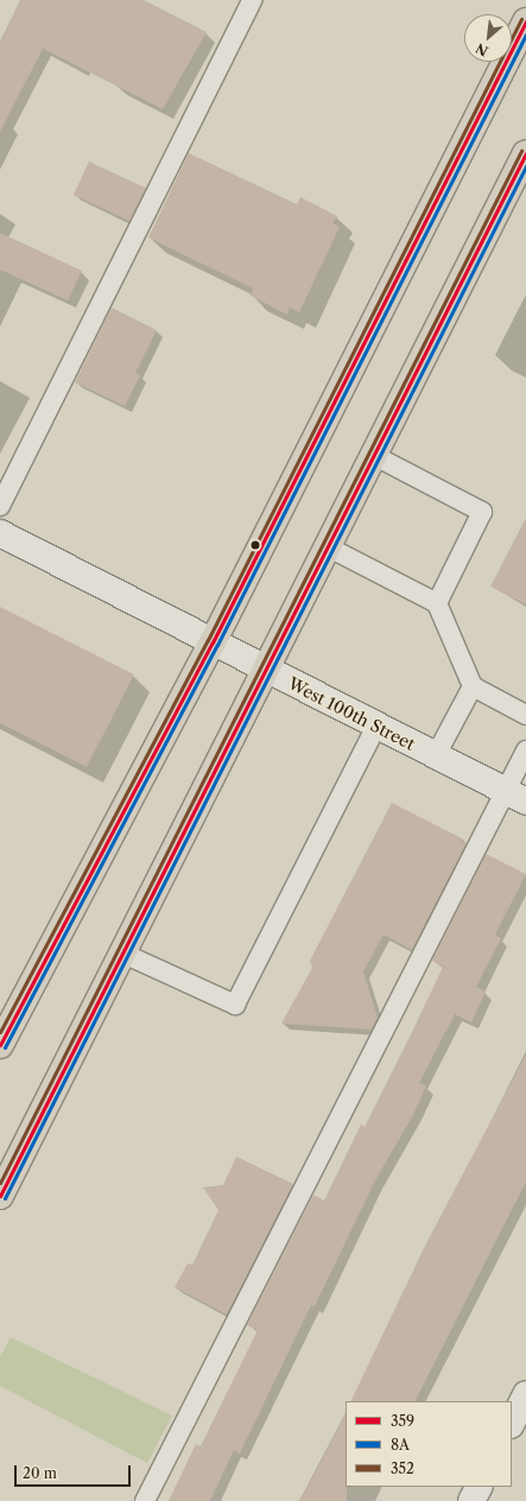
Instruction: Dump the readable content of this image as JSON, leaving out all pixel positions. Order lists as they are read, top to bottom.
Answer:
{
  "streets": {
    "street": ["West 100th Street"]
  },
  "lines": ["transit line 352", "transit line 359", "transit line 8A"],
  "legend": ["359", "8A", "352"],
  "scale_bar": "20 m",
  "north": "bottom left"
}
